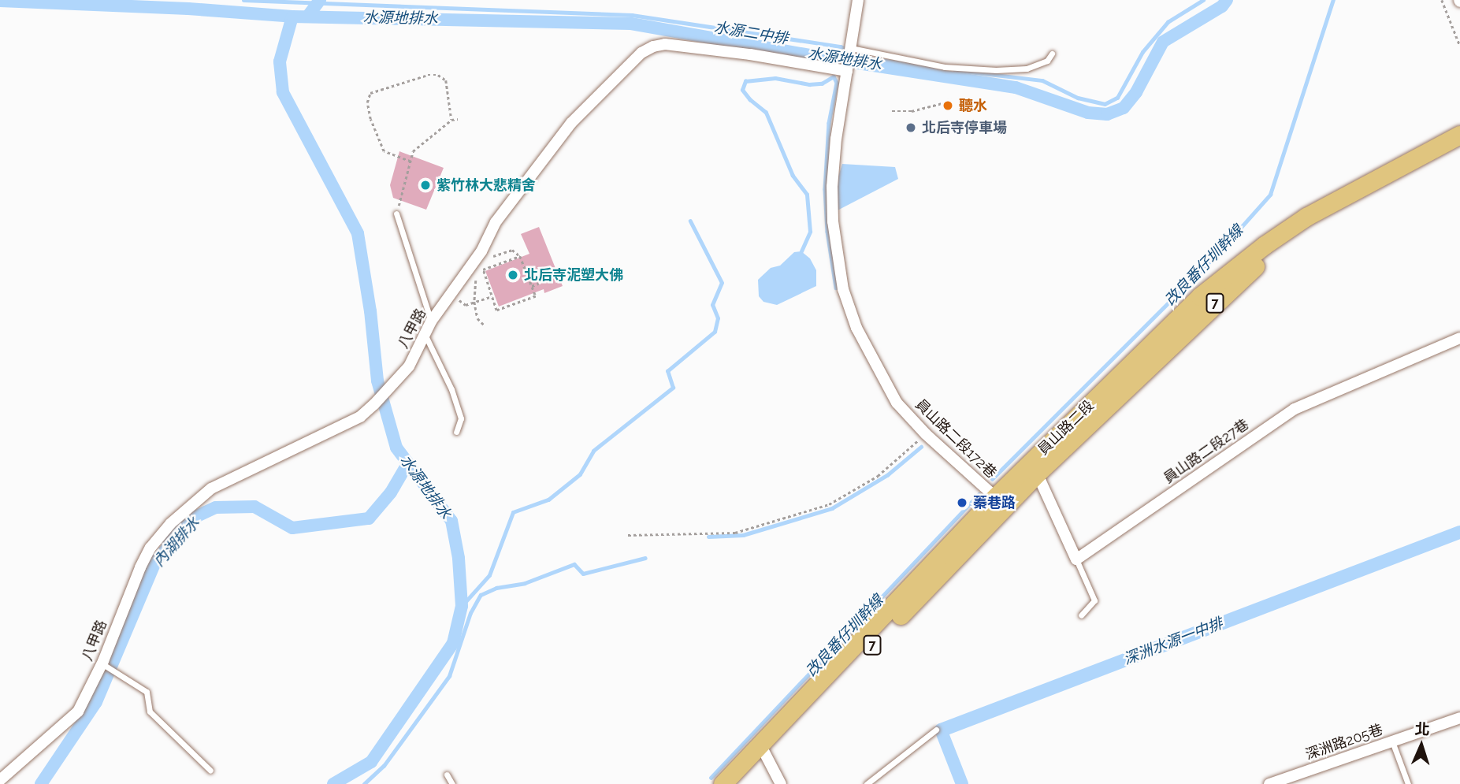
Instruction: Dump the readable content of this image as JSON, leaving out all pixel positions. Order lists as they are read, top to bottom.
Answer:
{
  "streets": {
    "main road": ["7", "員山路二段"],
    "street": [
      "八甲路",
      "員山路二段172巷",
      "員山路二段27巷",
      "深洲路205巷"
    ]
  },
  "crossings": [
    ["八甲路", "員山路二段172巷"],
    ["員山路二段", "員山路二段172巷"]
  ],
  "water": [
    "水源地排水",
    "水源二中排",
    "改良番仔圳幹線",
    "內湖排水",
    "深洲水源一中排"
  ],
  "places": [
    "聽水",
    "北后寺停車場",
    "紫竹林大悲精舍",
    "北后寺泥塑大佛",
    "蓁巷路"
  ],
  "north": "top"
}
